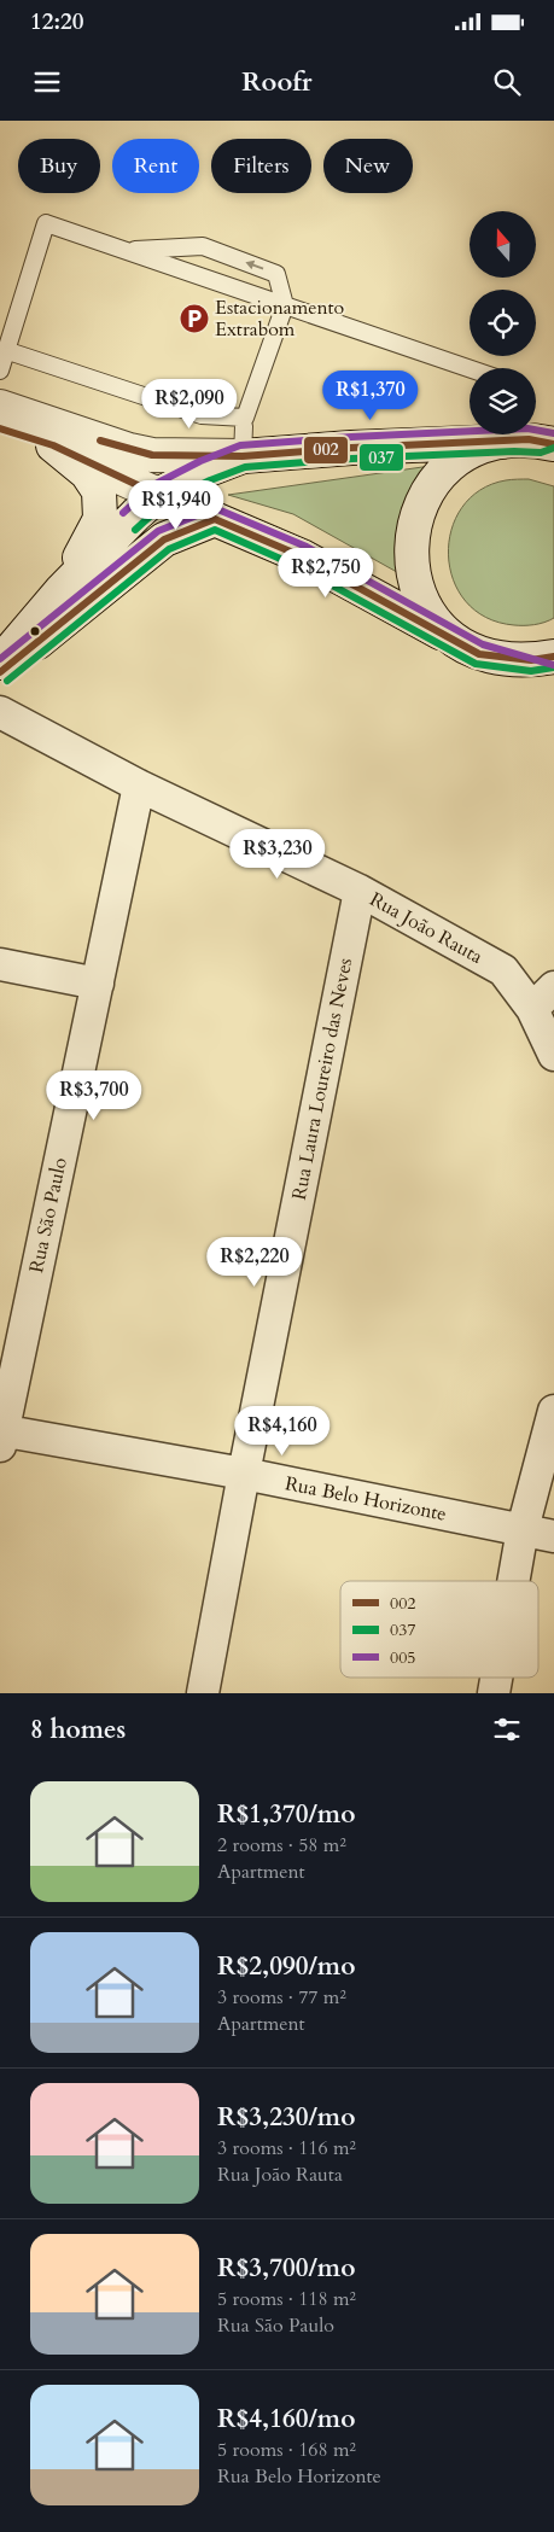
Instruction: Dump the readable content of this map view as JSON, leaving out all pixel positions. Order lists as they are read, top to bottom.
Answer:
{
  "streets": {
    "street": [
      "Rua João Rauta",
      "Rua Laura Loureiro das Neves",
      "Rua São Paulo",
      "Rua Belo Horizonte"
    ]
  },
  "crossings": [
    ["Rua João Rauta", "Rua Laura Loureiro das Neves"],
    ["Rua João Rauta", "Rua São Paulo"],
    ["Rua Laura Loureiro das Neves", "Rua Belo Horizonte"],
    ["Rua São Paulo", "Rua Belo Horizonte"]
  ],
  "places": {
    "parking": ["Estacionamento Extrabom"]
  },
  "lines": ["transit line 002", "transit line 005", "transit line 037"],
  "legend": ["002", "037", "005"],
  "north": "top",
  "page": {
    "status": "12:20",
    "header": "Roofr",
    "chip": [
      "Buy",
      "Rent",
      "Filters",
      "New"
    ],
    "price": [
      "R$1,370",
      "R$2,090",
      "R$1,940",
      "R$2,750",
      "R$3,230",
      "R$3,700",
      "R$2,220",
      "R$4,160"
    ],
    "heading": "8 homes",
    "list": [
      {
        "name": "R$1,370/mo",
        "note": "2 rooms · 58 m² · Apartment"
      },
      {
        "name": "R$2,090/mo",
        "note": "3 rooms · 77 m² · Apartment"
      },
      {
        "name": "R$3,230/mo",
        "note": "3 rooms · 116 m² · Rua João Rauta"
      },
      {
        "name": "R$3,700/mo",
        "note": "5 rooms · 118 m² · Rua São Paulo"
      },
      {
        "name": "R$4,160/mo",
        "note": "5 rooms · 168 m² · Rua Belo Horizonte"
      }
    ]
  }
}
